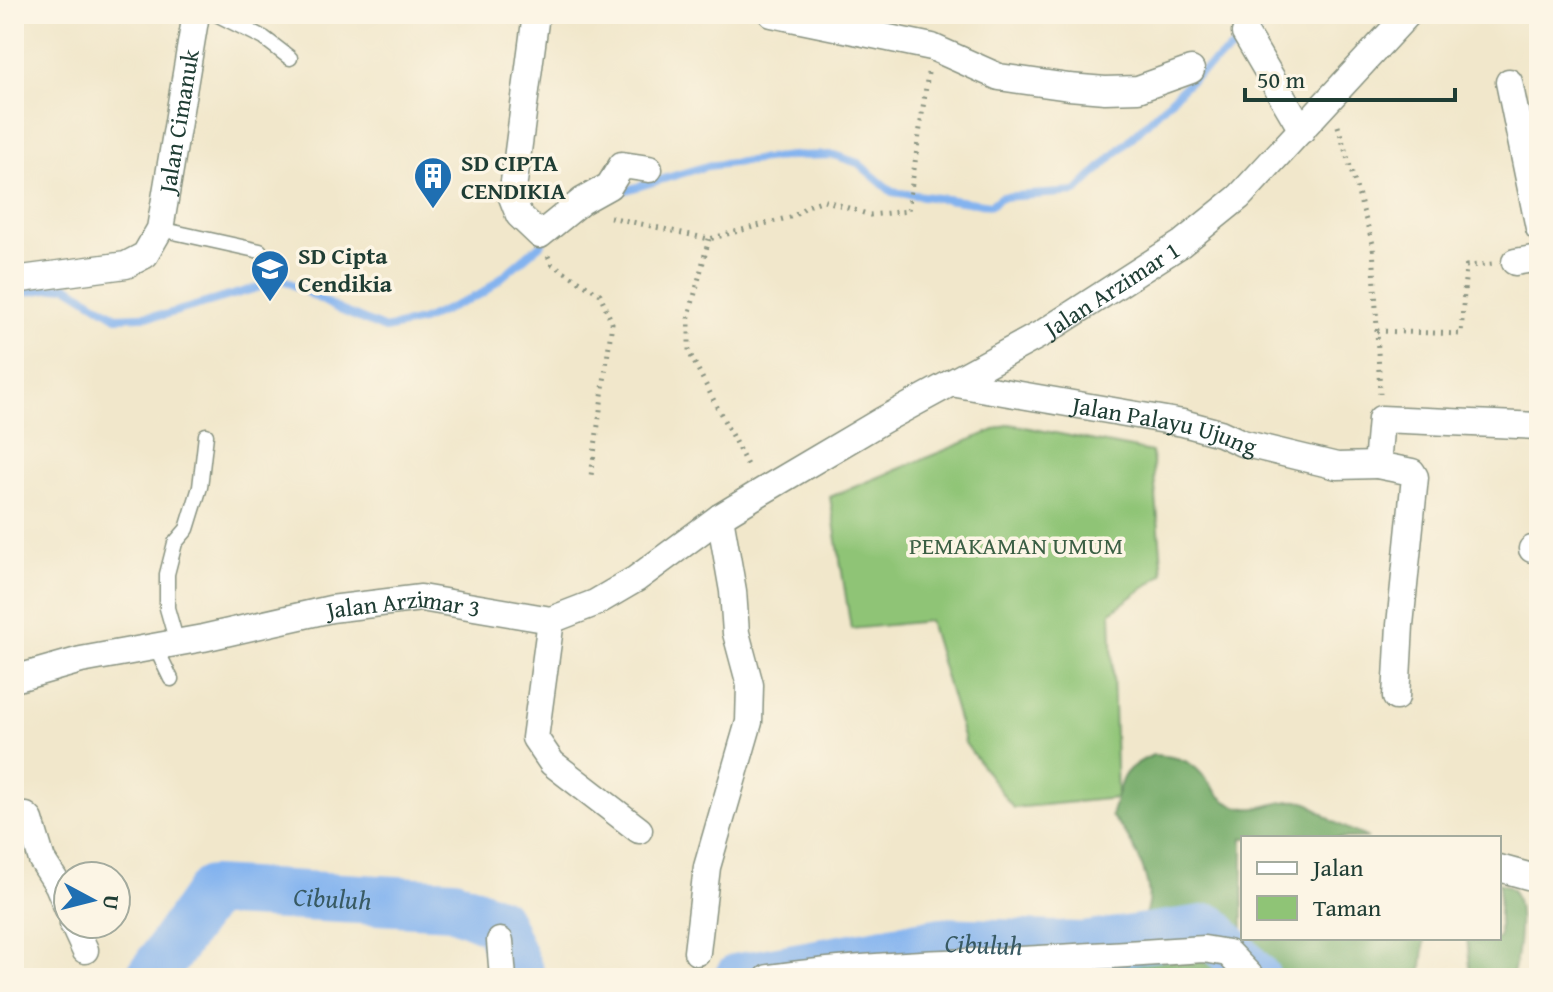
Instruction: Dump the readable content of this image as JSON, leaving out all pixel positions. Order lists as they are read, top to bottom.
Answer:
{
  "streets": {
    "street": [
      "Jalan Cimanuk",
      "Jalan Arzimar 1",
      "Jalan Palayu Ujung",
      "Jalan Arzimar 3"
    ]
  },
  "crossings": [
    ["Jalan Arzimar 1", "Jalan Palayu Ujung"]
  ],
  "water": ["Cibuluh"],
  "parks": ["PEMAKAMAN UMUM"],
  "places": {
    "building": ["SD CIPTA CENDIKIA"],
    "school or university": ["SD Cipta Cendikia"]
  },
  "legend": ["Jalan", "Taman"],
  "scale_bar": "50 m",
  "north": "right"
}
